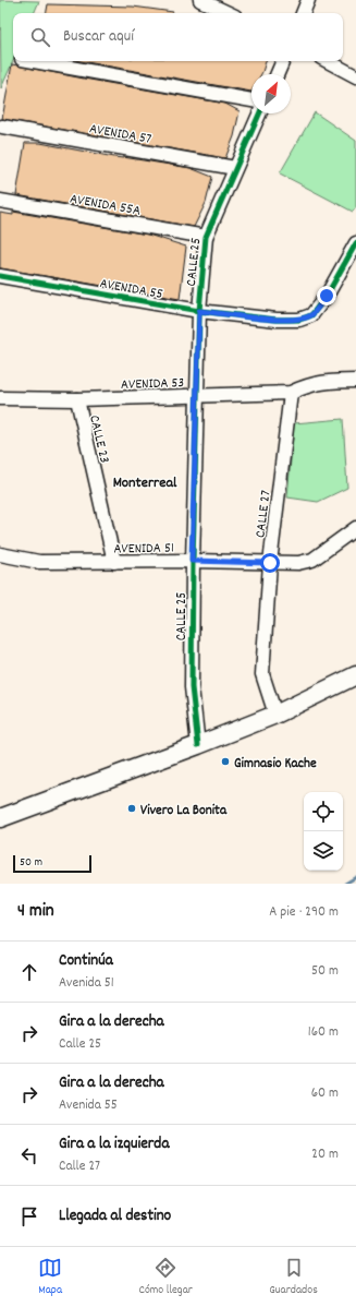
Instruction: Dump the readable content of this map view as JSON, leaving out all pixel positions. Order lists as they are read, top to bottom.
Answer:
{
  "streets": {
    "street": [
      "AVENIDA 57",
      "AVENIDA 55A",
      "CALLE 25",
      "AVENIDA 55",
      "AVENIDA 53",
      "CALLE 23",
      "CALLE 27",
      "AVENIDA 51"
    ]
  },
  "crossings": [
    ["AVENIDA 57", "CALLE 25"],
    ["AVENIDA 55A", "CALLE 25"],
    ["CALLE 25", "AVENIDA 55"],
    ["CALLE 25", "AVENIDA 53"],
    ["CALLE 25", "AVENIDA 51"],
    ["AVENIDA 53", "CALLE 23"],
    ["AVENIDA 53", "CALLE 27"],
    ["CALLE 23", "AVENIDA 51"],
    ["CALLE 27", "AVENIDA 51"]
  ],
  "districts": ["Monterreal"],
  "places": ["Gimnasio Kache", "Vivero La Bonita"],
  "scale_bar": "50 m",
  "north": "top right",
  "page": {
    "search": "Buscar aquí",
    "scale": "50 m",
    "heading": ["4 min", "A pie · 290 m"],
    "list": [
      ["Continúa", "Avenida 51", "50 m"],
      ["Gira a la derecha", "Calle 25", "160 m"],
      ["Gira a la derecha", "Avenida 55", "60 m"],
      ["Gira a la izquierda", "Calle 27", "20 m"],
      "Llegada al destino"
    ],
    "nav": ["Mapa", "Cómo llegar", "Guardados"]
  }
}
